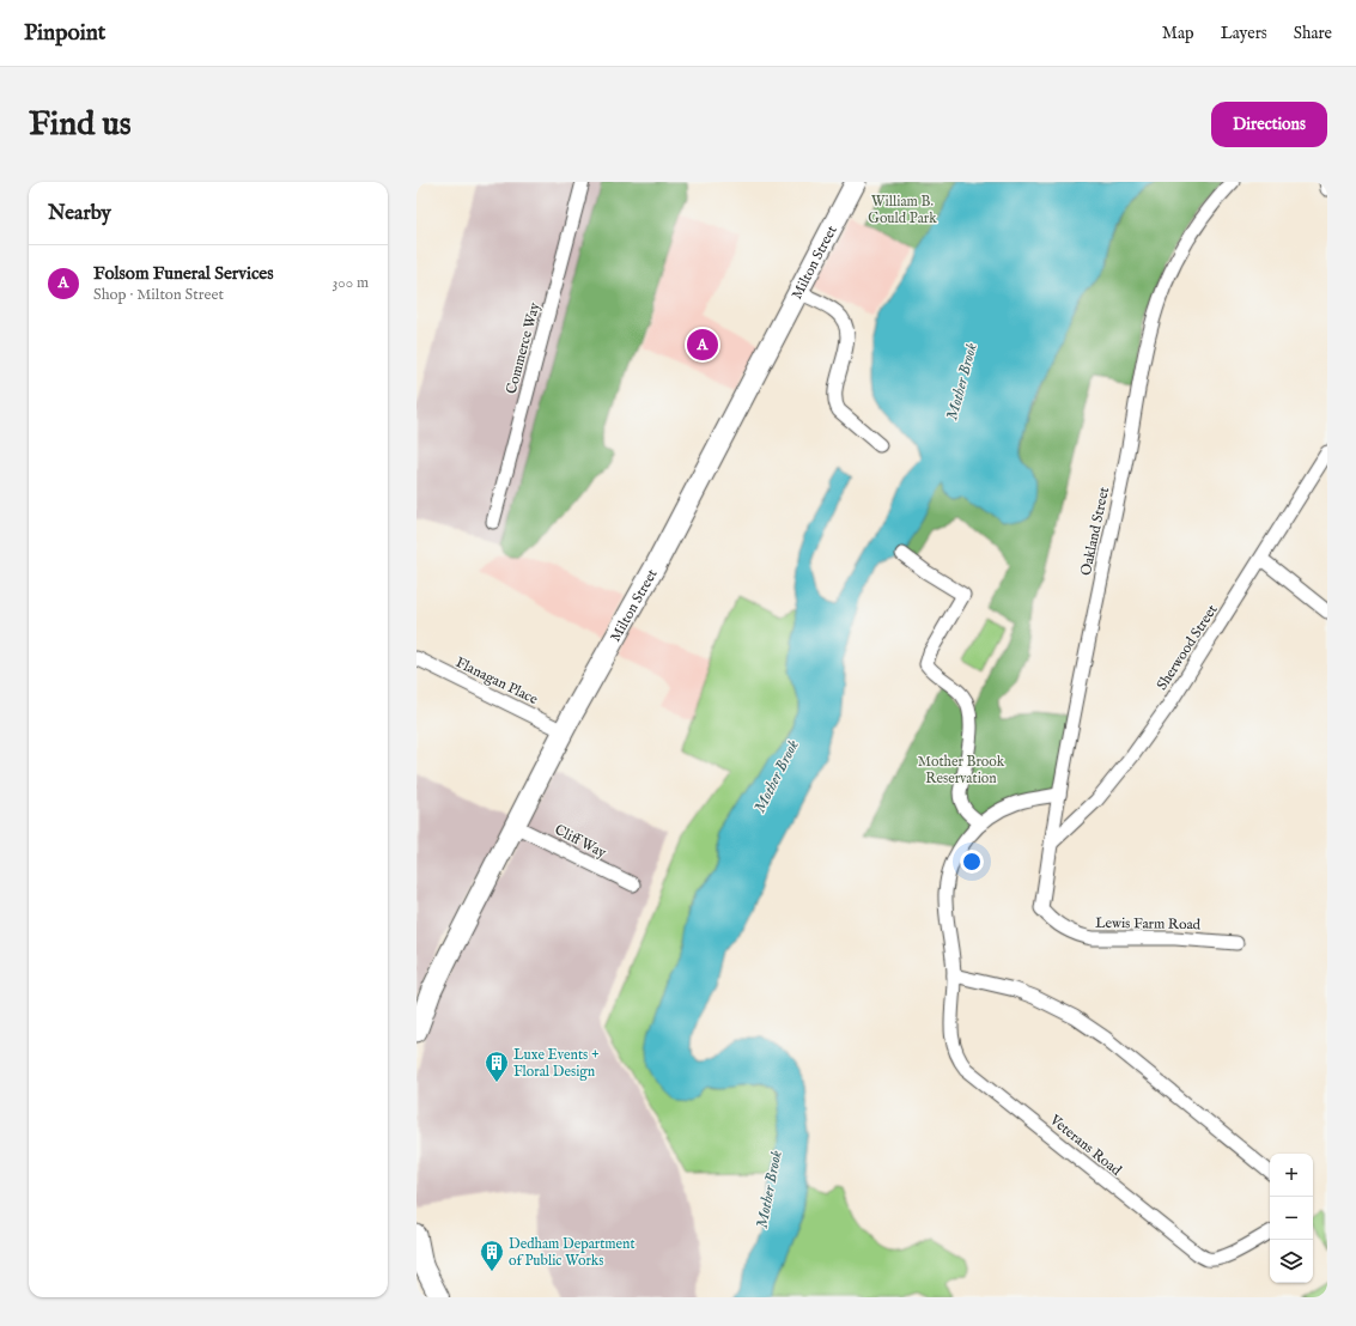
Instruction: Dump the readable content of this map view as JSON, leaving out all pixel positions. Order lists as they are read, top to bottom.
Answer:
{
  "streets": {
    "main road": ["Milton Street"],
    "street": [
      "Commerce Way",
      "Oakland Street",
      "Sherwood Street",
      "Flanagan Place",
      "Cliff Way",
      "Lewis Farm Road",
      "Veterans Road"
    ]
  },
  "crossings": [
    ["Milton Street", "Flanagan Place"],
    ["Milton Street", "Cliff Way"],
    ["Oakland Street", "Sherwood Street"],
    ["Oakland Street", "Lewis Farm Road"],
    ["Oakland Street", "Veterans Road"]
  ],
  "water": ["Mother Brook"],
  "parks": ["William B. Gould Park", "Mother Brook Reservation"],
  "places": {
    "building": ["Luxe Events + Floral Design", "Dedham Department of Public Works"]
  },
  "page": {
    "header": "Pinpoint",
    "nav": ["Map", "Layers", "Share"],
    "buttons": "Directions",
    "title": "Find us",
    "heading": "Nearby",
    "list": [
      {
        "mark": "A",
        "name": "Folsom Funeral Services",
        "note": "Shop · Milton Street",
        "value": "300 m"
      }
    ],
    "pins": "A",
    "map_buttons": ["+", "−"]
  }
}
